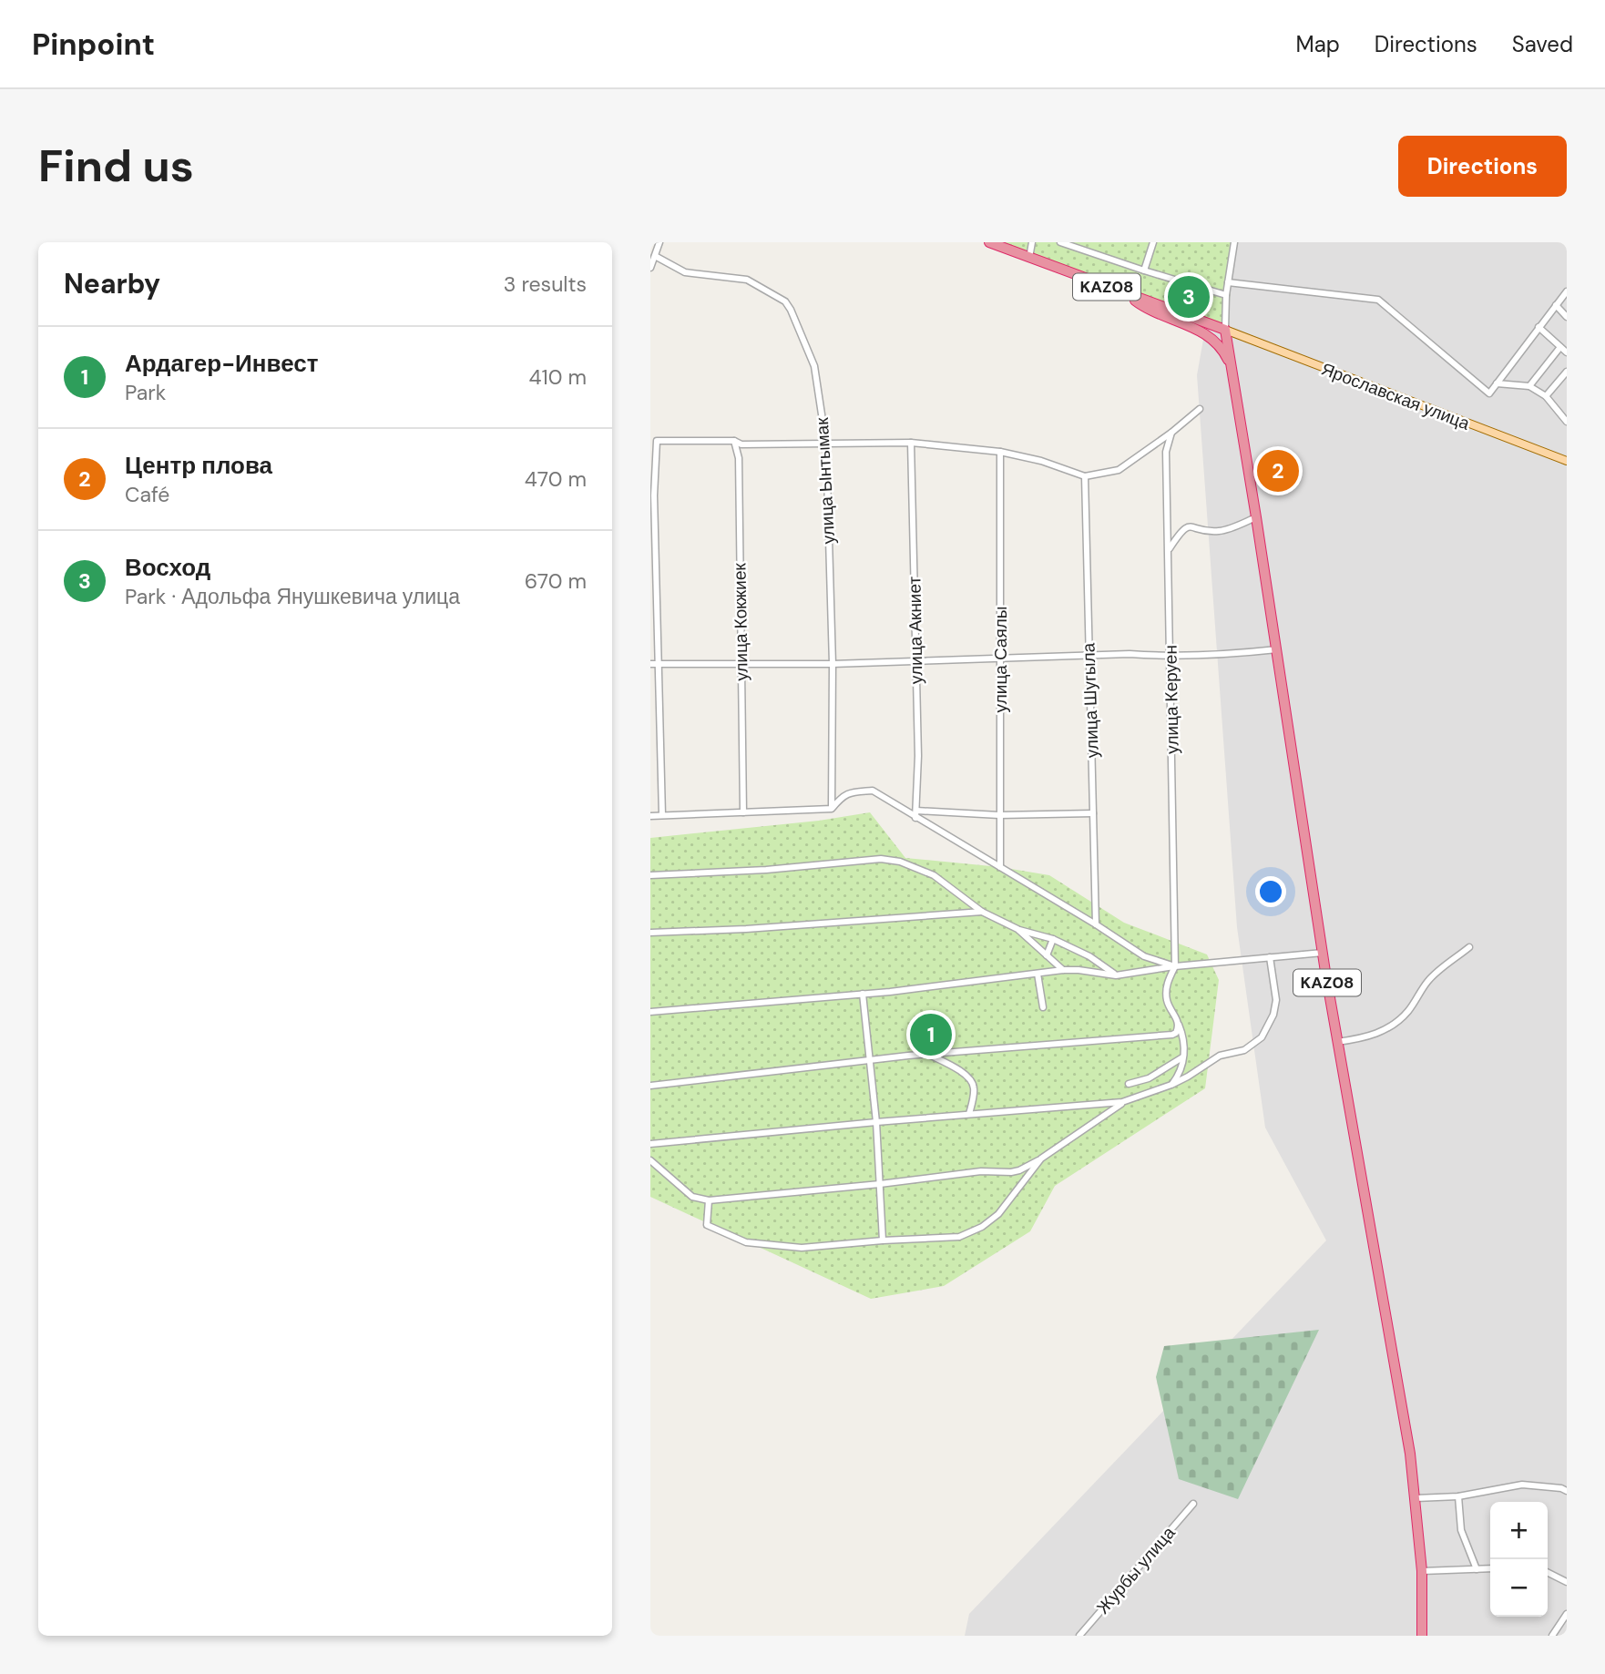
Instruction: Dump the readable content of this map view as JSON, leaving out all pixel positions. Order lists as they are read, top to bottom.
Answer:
{
  "streets": {
    "highway": ["KAZ08"],
    "main road": ["Ярославская улица"],
    "street": [
      "улица Ынтымак",
      "улица Кокжиек",
      "улица Акниет",
      "улица Саялы",
      "улица Керуен",
      "улица Шугыла",
      "Журбы улица"
    ]
  },
  "crossings": [
    ["KAZ08", "Ярославская улица"]
  ],
  "page": {
    "header": "Pinpoint",
    "nav": ["Map", "Directions", "Saved"],
    "buttons": "Directions",
    "title": "Find us",
    "heading": ["Nearby", "3 results"],
    "pins": ["3", "2", "1"],
    "list": [
      {
        "mark": "1",
        "name": "Ардагер-Инвест",
        "note": "Park",
        "value": "410 m"
      },
      {
        "mark": "2",
        "name": "Центр плова",
        "note": "Café",
        "value": "470 m"
      },
      {
        "mark": "3",
        "name": "Восход",
        "note": "Park · Адольфа Янушкевича улица",
        "value": "670 m"
      }
    ],
    "map_buttons": ["+", "−"]
  }
}
